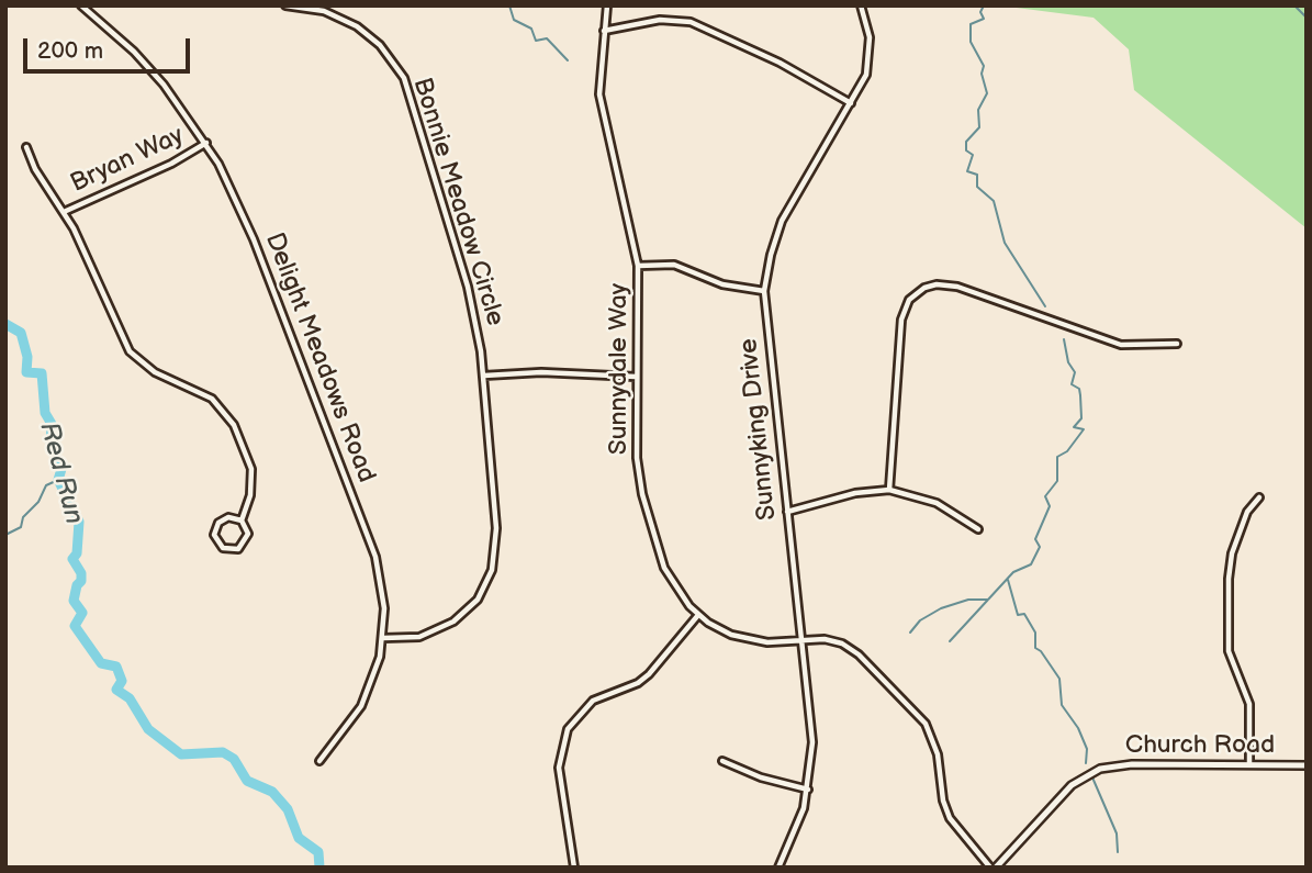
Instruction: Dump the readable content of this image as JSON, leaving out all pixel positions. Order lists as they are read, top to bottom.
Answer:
{
  "streets": {
    "street": [
      "Bryan Way",
      "Bonnie Meadow Circle",
      "Delight Meadows Road",
      "Sunnydale Way",
      "Sunnyking Drive",
      "Church Road"
    ]
  },
  "crossings": [
    ["Bryan Way", "Delight Meadows Road"],
    ["Bonnie Meadow Circle", "Delight Meadows Road"],
    ["Sunnydale Way", "Sunnyking Drive"],
    ["Sunnydale Way", "Church Road"]
  ],
  "water": ["Red Run"],
  "scale_bar": "200 m"
}
